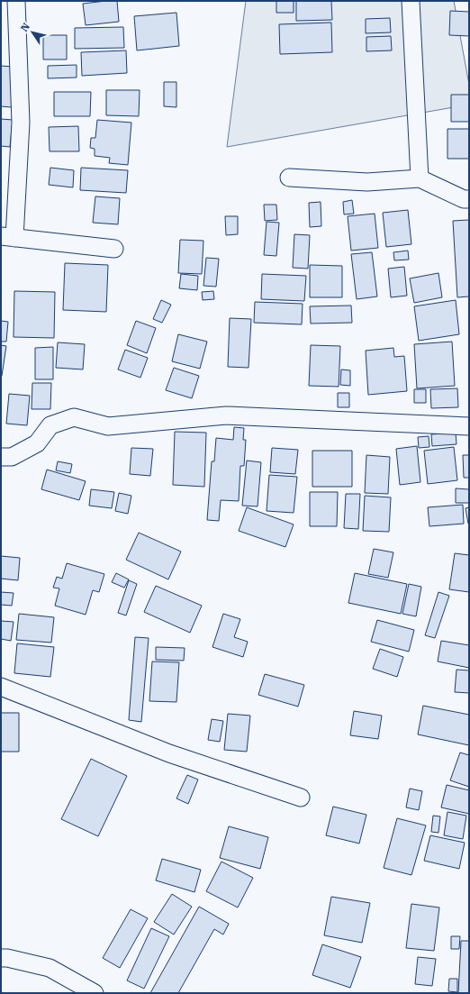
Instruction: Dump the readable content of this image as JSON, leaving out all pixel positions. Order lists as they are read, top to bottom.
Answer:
{
  "north": "top left"
}
